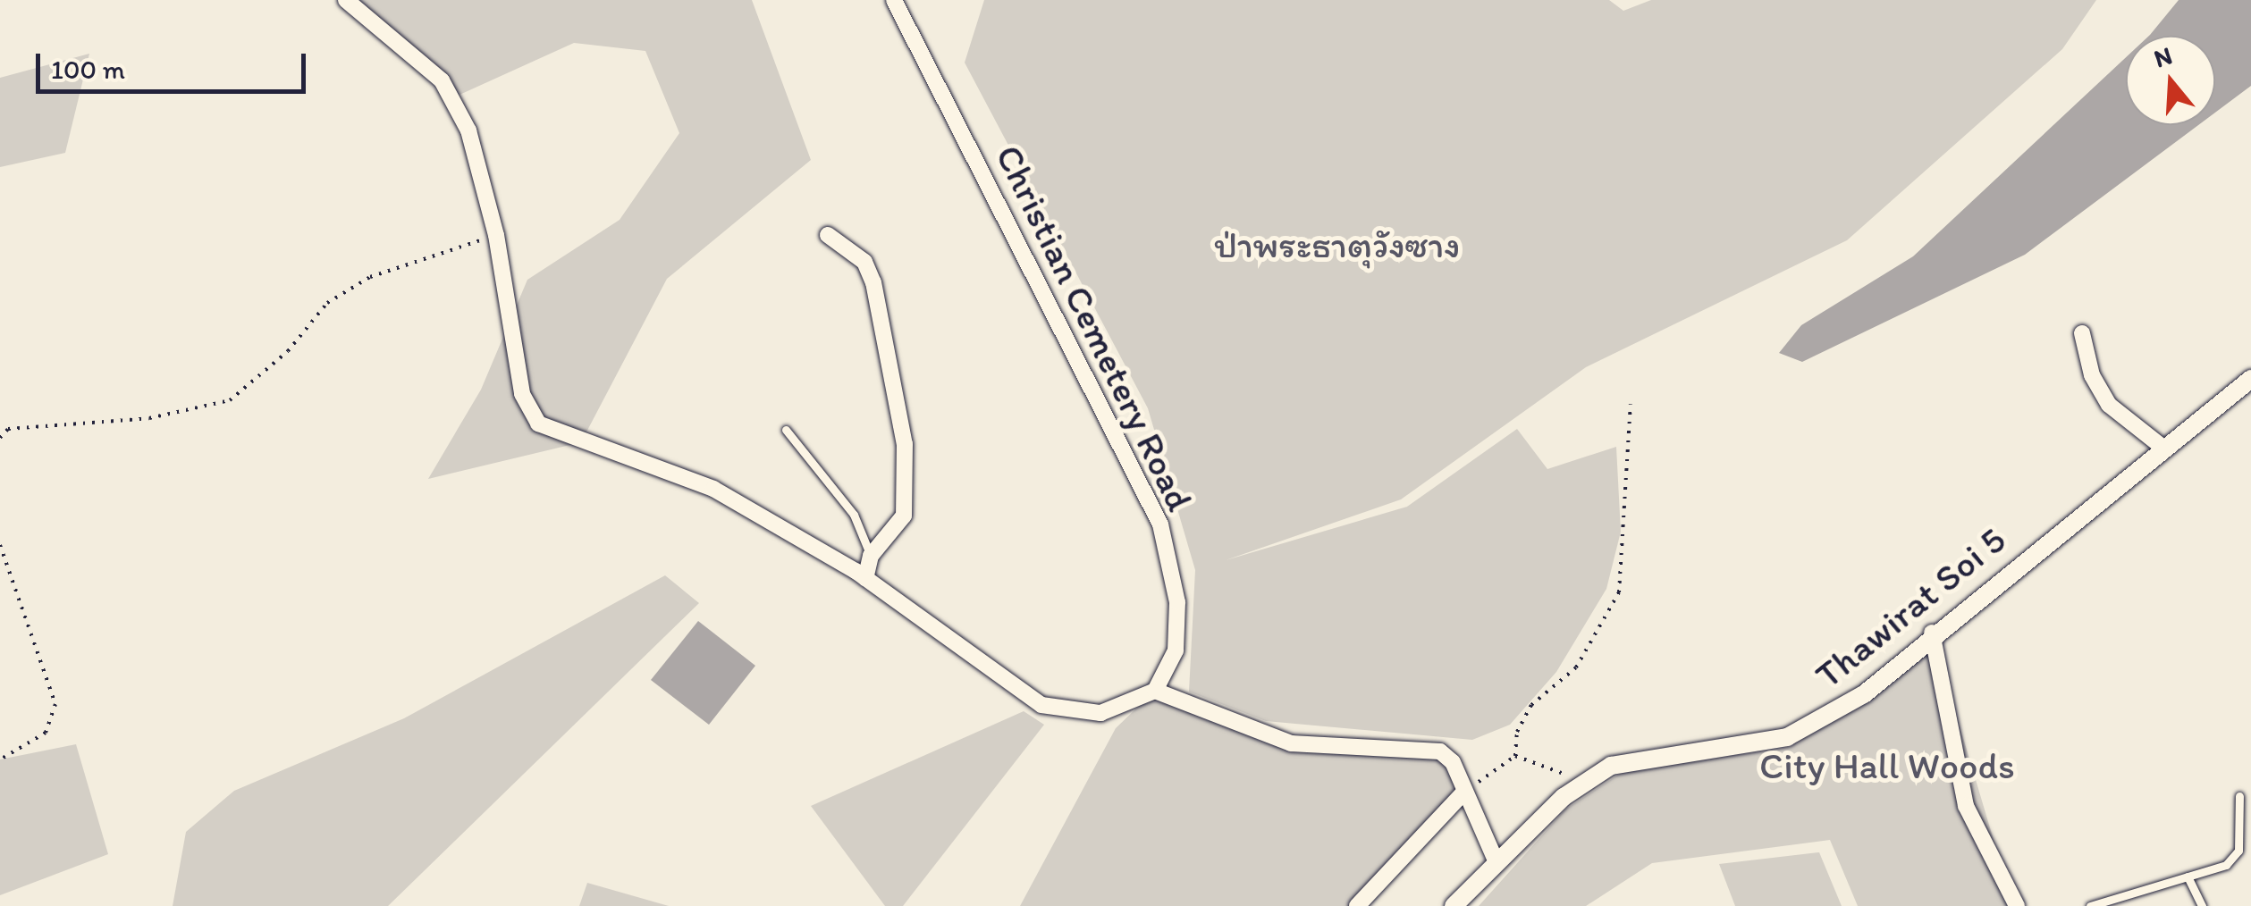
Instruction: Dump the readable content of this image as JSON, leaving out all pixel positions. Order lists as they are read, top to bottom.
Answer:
{
  "streets": {
    "street": ["Christian Cemetery Road", "Thawirat Soi 5"]
  },
  "parks": ["ป่าพระธาตุวังซาง", "City Hall Woods"],
  "scale_bar": "100 m",
  "north": "top"
}
